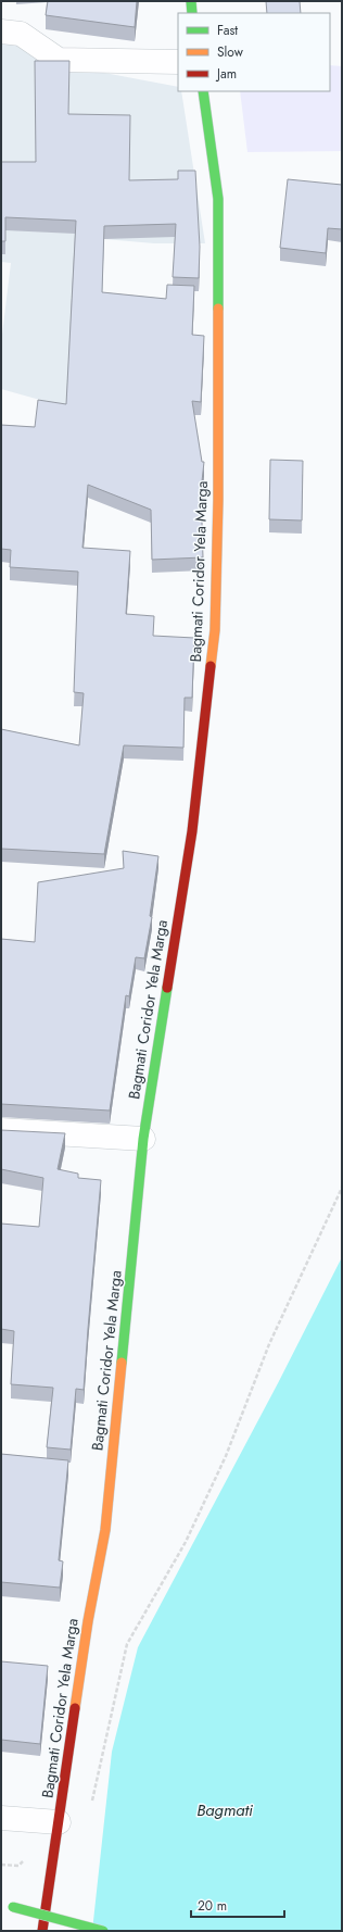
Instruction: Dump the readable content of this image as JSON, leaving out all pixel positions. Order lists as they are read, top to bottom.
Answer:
{
  "streets": {
    "street": ["Bagmati Coridor Yela Marga"]
  },
  "water": ["Bagmati"],
  "legend": ["Fast", "Slow", "Jam"],
  "scale_bar": "20 m"
}
